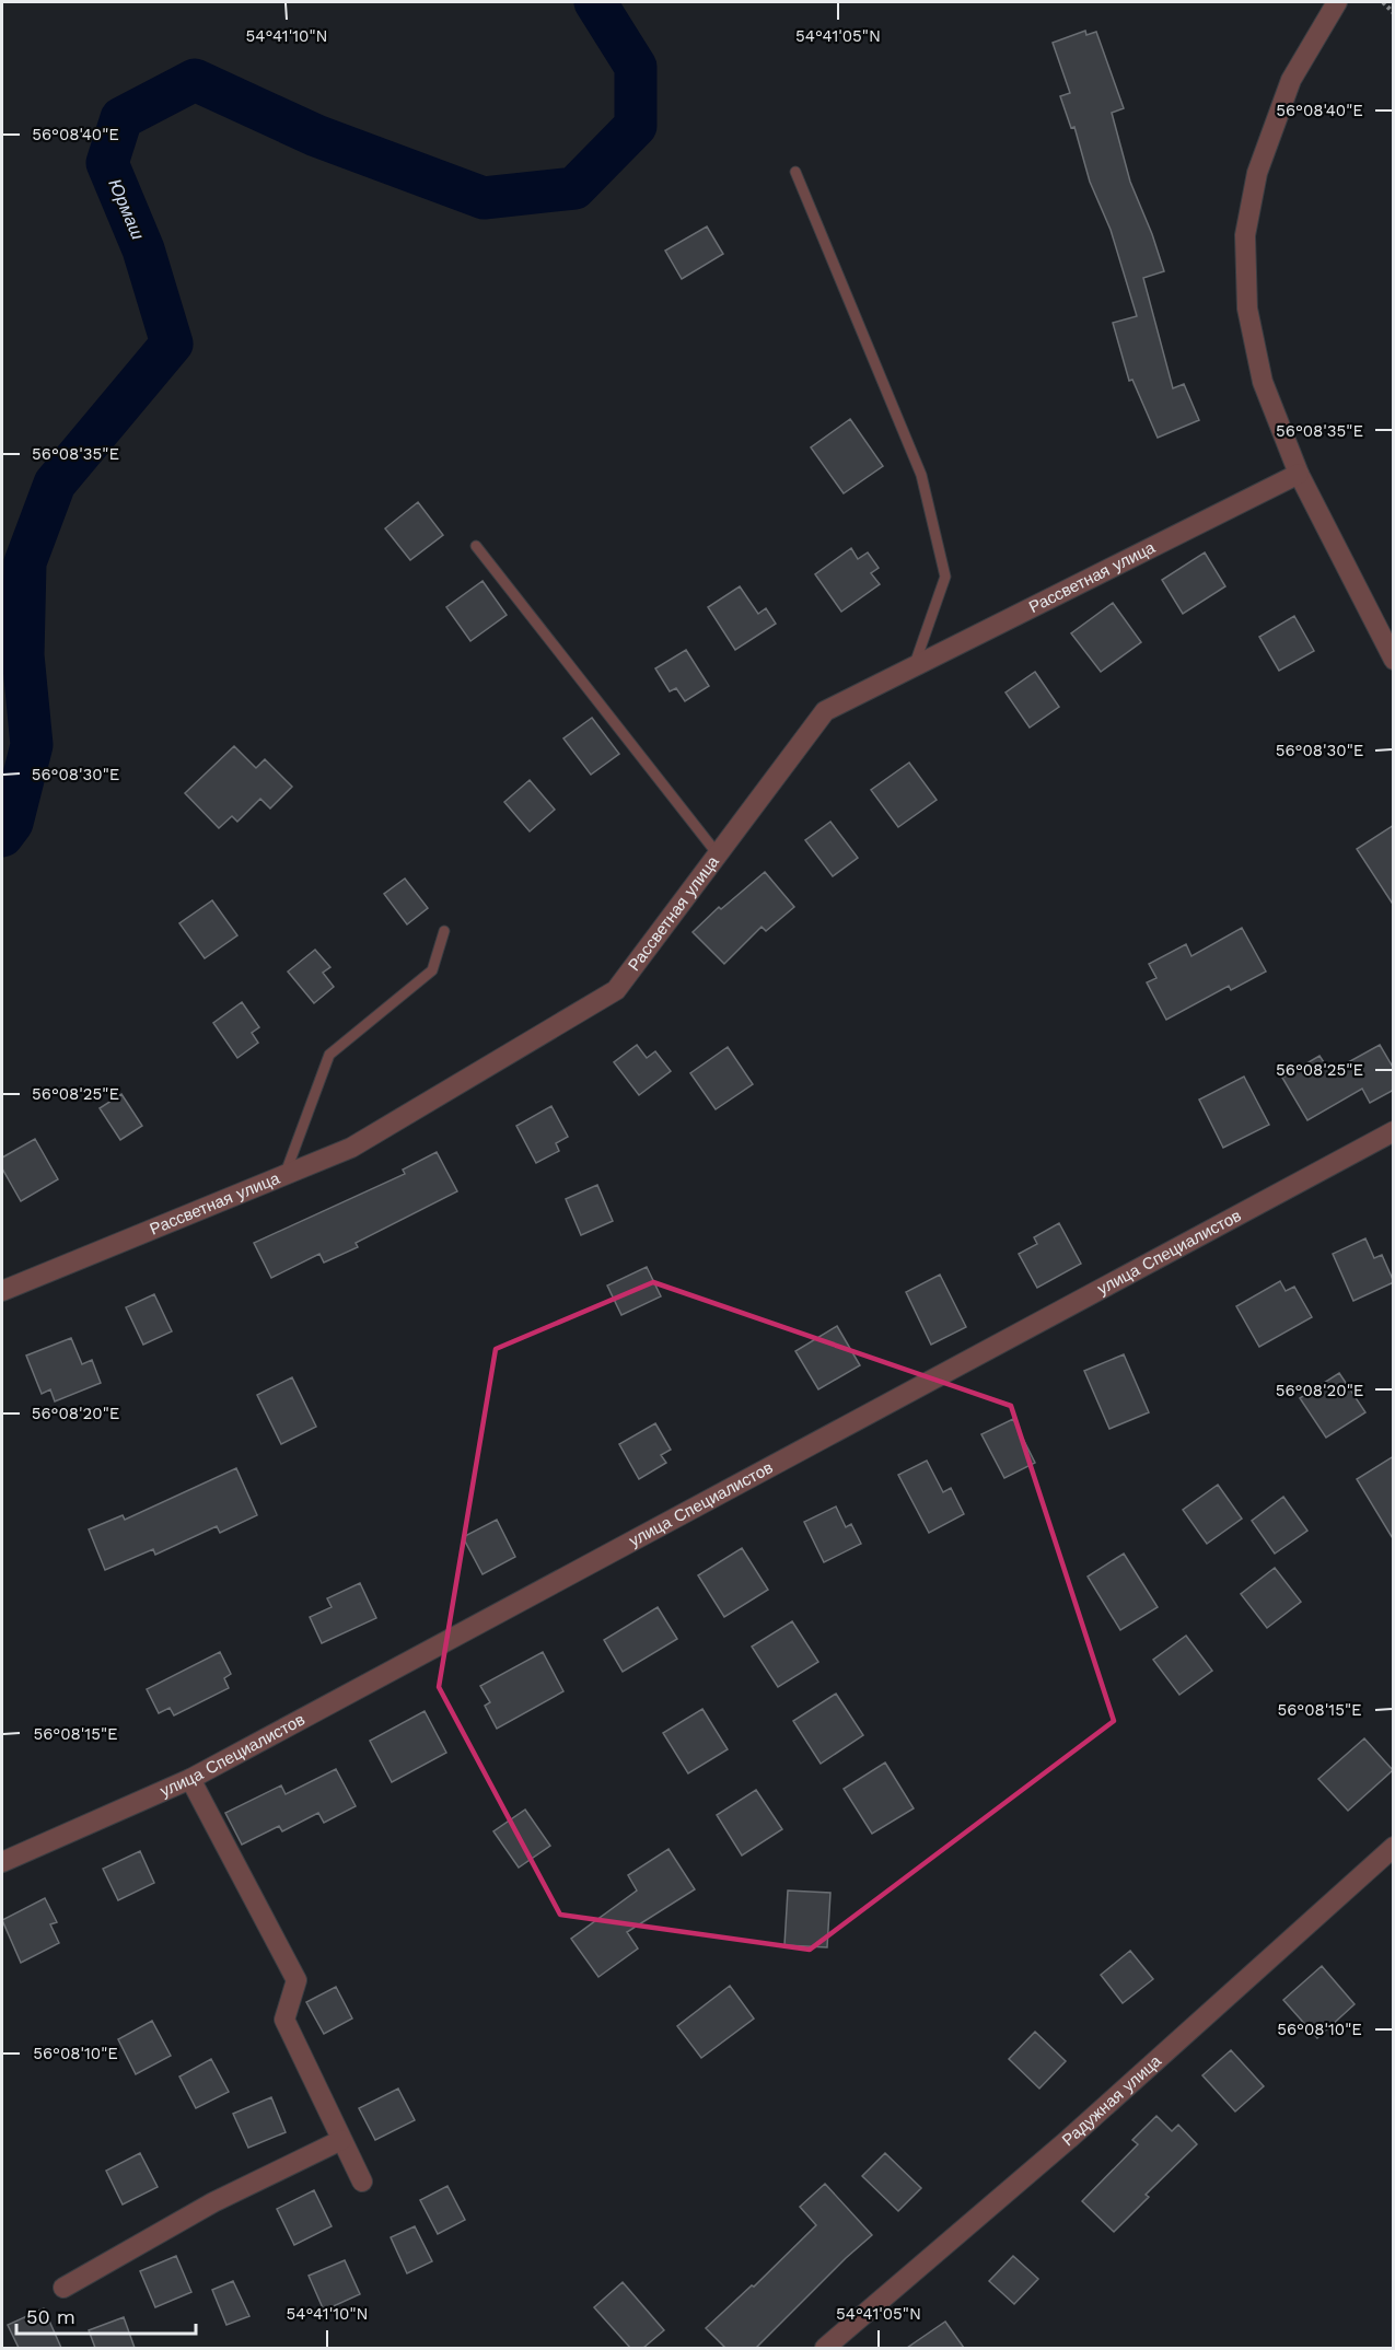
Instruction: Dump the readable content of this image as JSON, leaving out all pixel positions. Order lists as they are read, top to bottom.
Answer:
{
  "streets": {
    "street": ["Рассветная улица", "улица Специалистов", "Радужная улица"]
  },
  "water": ["Юрмаш"],
  "scale_bar": "50 m",
  "coordinates": [
    "54°41'10\"N",
    "54°41'05\"N",
    "56°08'40\"E",
    "56°08'35\"E",
    "56°08'30\"E",
    "56°08'25\"E",
    "56°08'20\"E",
    "56°08'15\"E",
    "56°08'10\"E"
  ]
}
